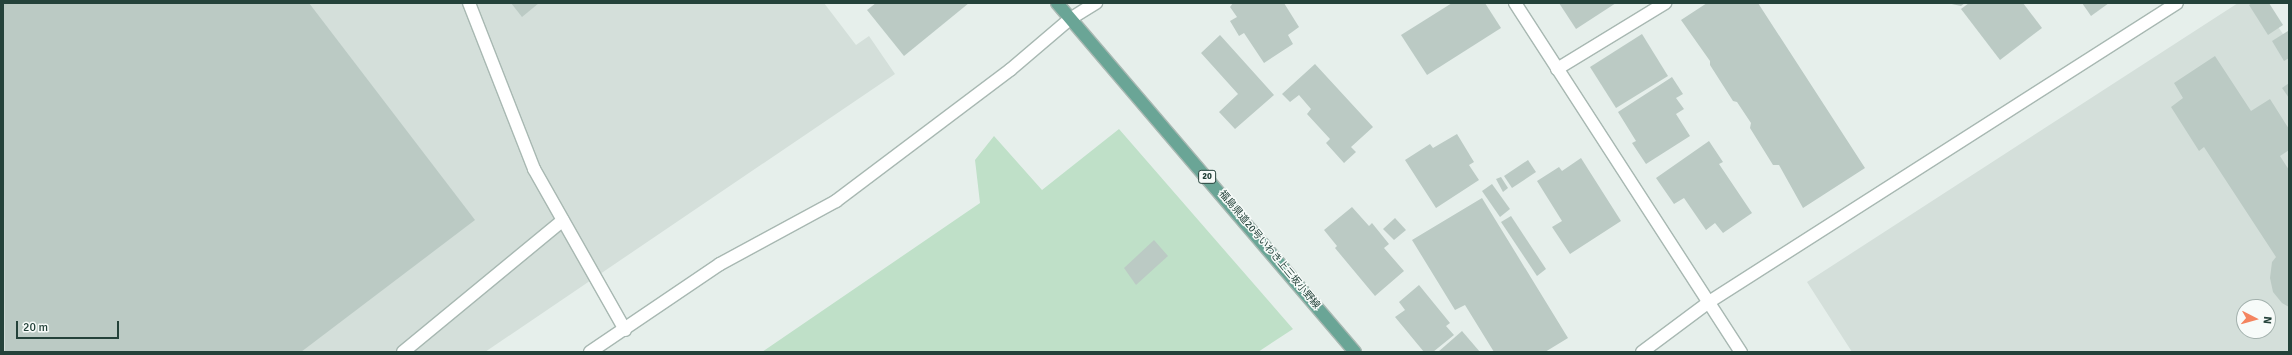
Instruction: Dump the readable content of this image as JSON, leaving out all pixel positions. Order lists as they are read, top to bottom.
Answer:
{
  "streets": {
    "main road": ["20", "福島県道20号いわき上三坂小野線"]
  },
  "scale_bar": "20 m",
  "north": "right"
}
